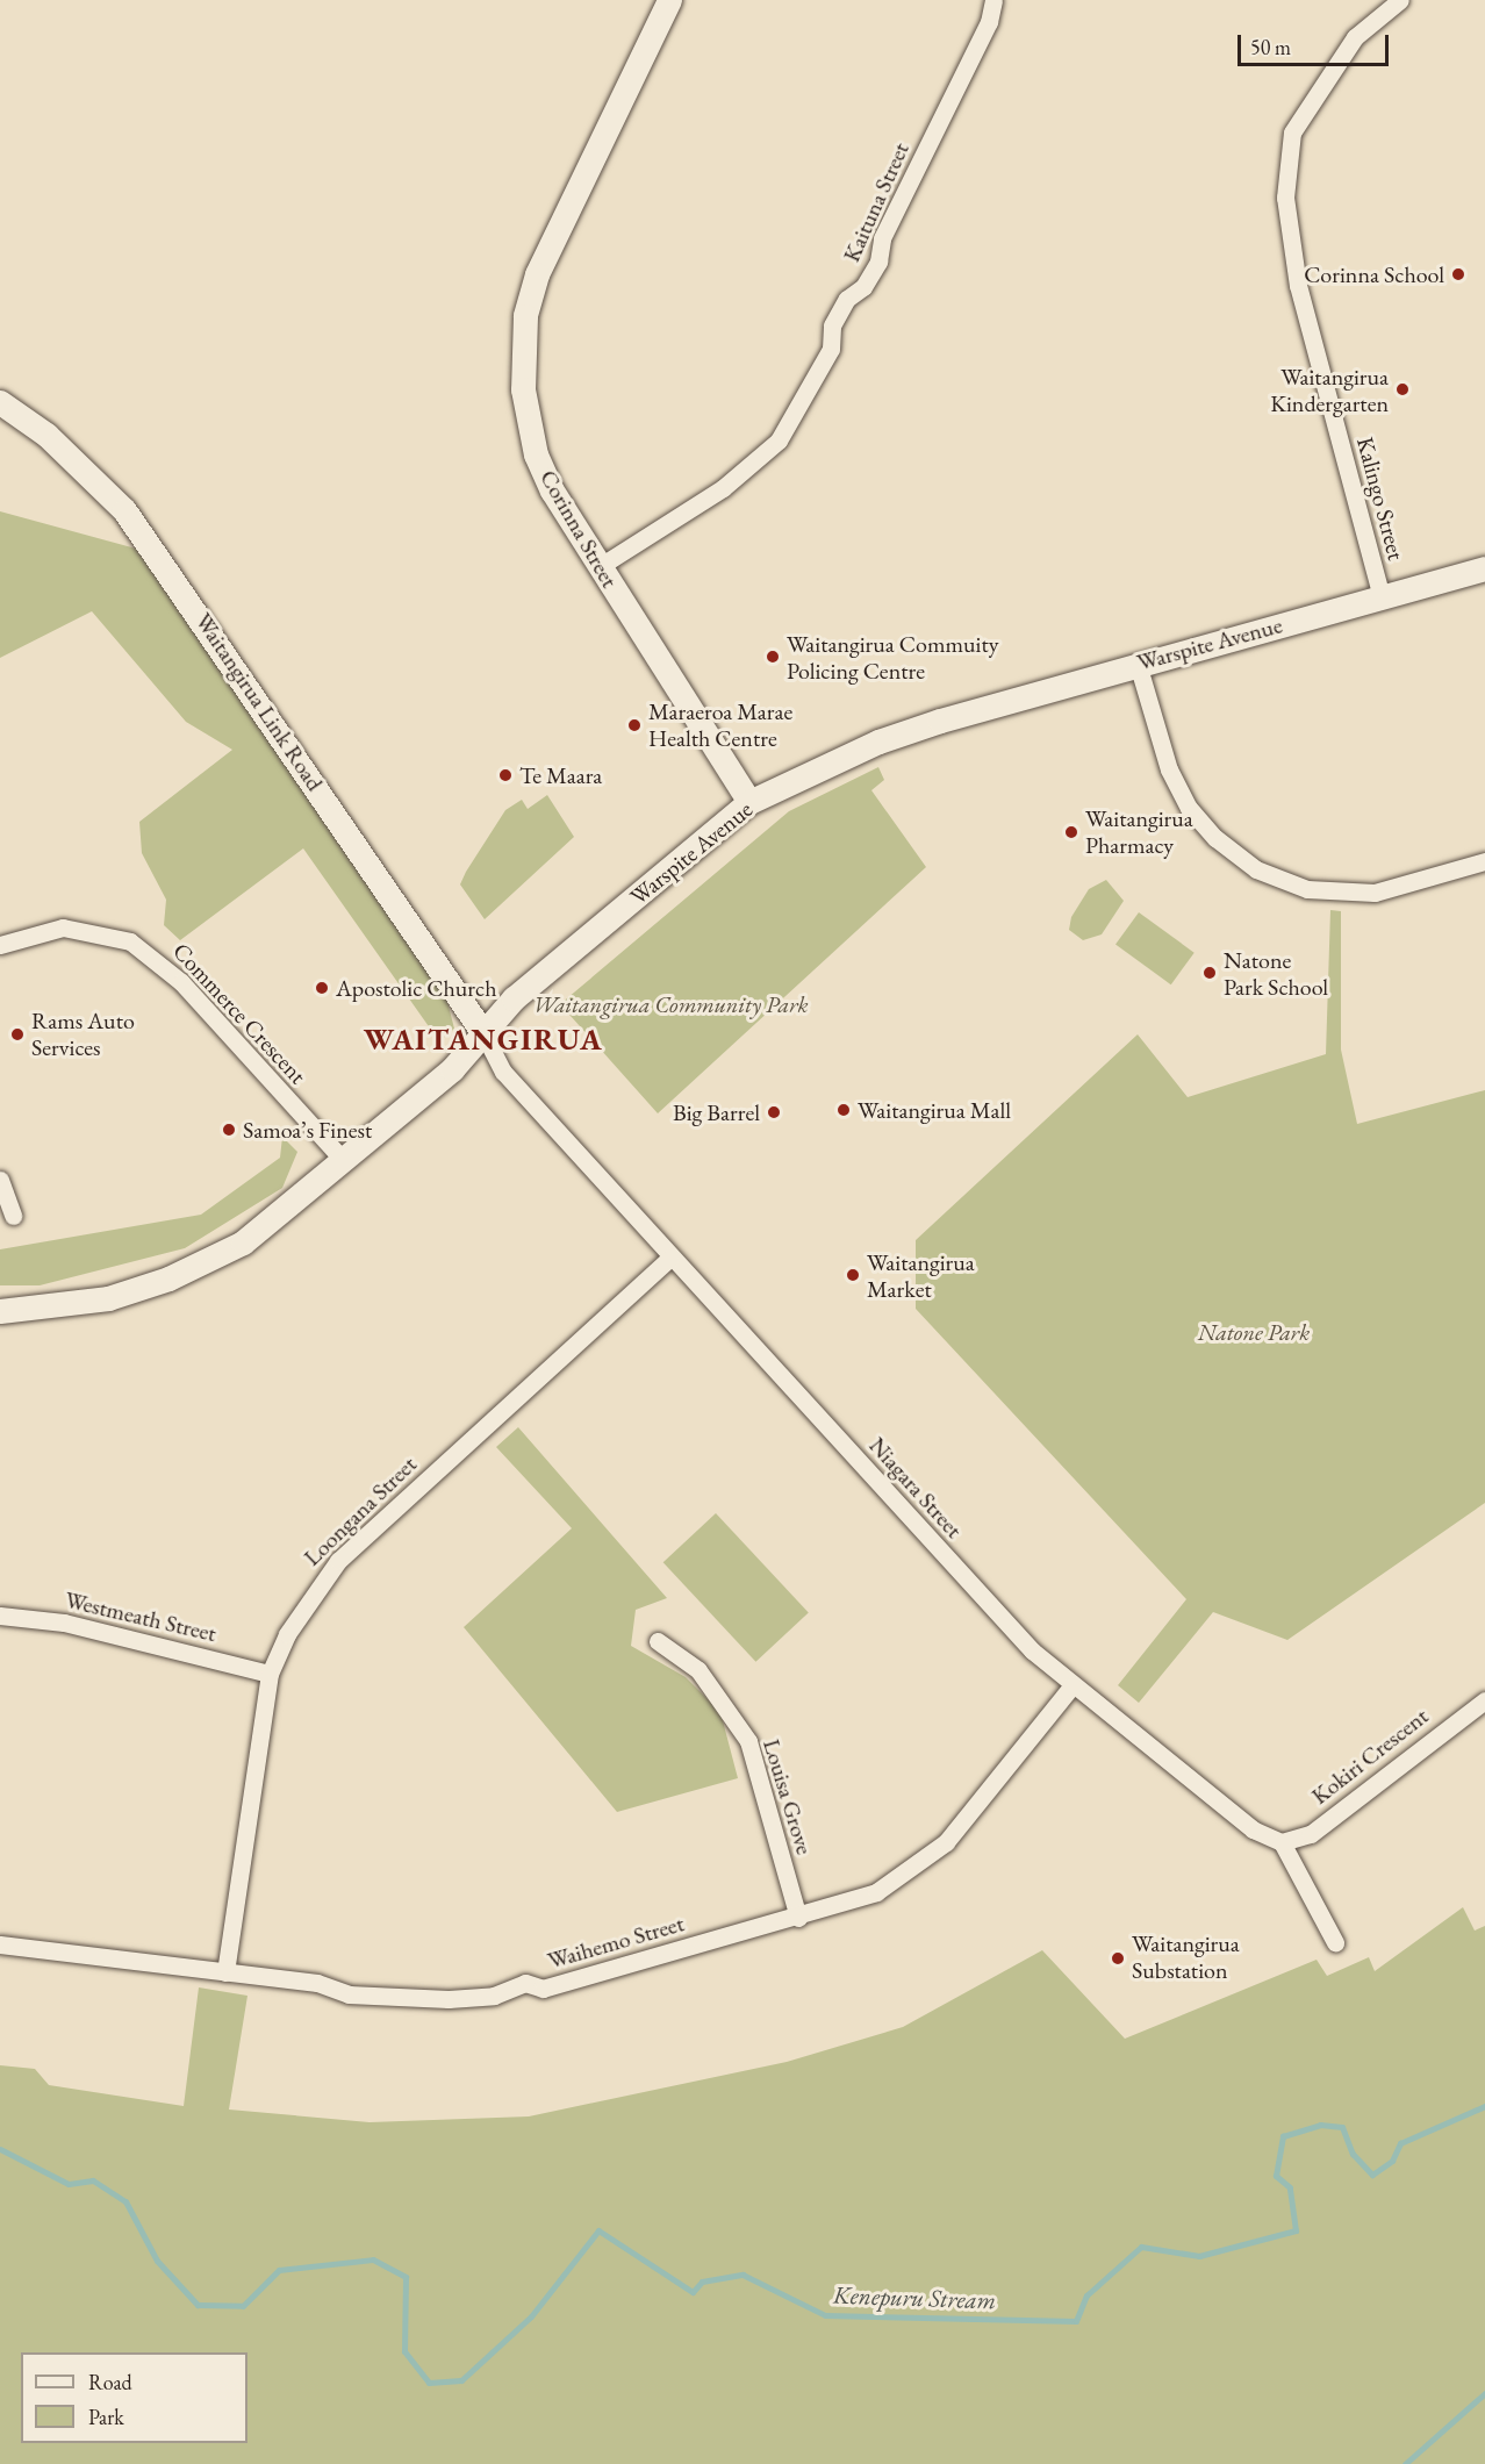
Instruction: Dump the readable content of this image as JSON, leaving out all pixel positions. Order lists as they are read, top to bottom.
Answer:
{
  "streets": {
    "main road": ["Corinna Street", "Warspite Avenue", "Waitangirua Link Road"],
    "street": [
      "Kaituna Street",
      "Kalingo Street",
      "Commerce Crescent",
      "Niagara Street",
      "Loongana Street",
      "Westmeath Street",
      "Kokiri Crescent",
      "Louisa Grove",
      "Waihemo Street"
    ]
  },
  "crossings": [
    ["Kaituna Street", "Corinna Street"],
    ["Kalingo Street", "Warspite Avenue"],
    ["Corinna Street", "Warspite Avenue"],
    ["Warspite Avenue", "Waitangirua Link Road"],
    ["Warspite Avenue", "Commerce Crescent"],
    ["Warspite Avenue", "Niagara Street"],
    ["Waitangirua Link Road", "Niagara Street"],
    ["Niagara Street", "Loongana Street"],
    ["Niagara Street", "Kokiri Crescent"],
    ["Niagara Street", "Waihemo Street"],
    ["Loongana Street", "Westmeath Street"],
    ["Loongana Street", "Waihemo Street"],
    ["Louisa Grove", "Waihemo Street"]
  ],
  "districts": ["WAITANGIRUA"],
  "water": ["Kenepuru Stream"],
  "parks": ["Waitangirua Community Park", "Natone Park"],
  "places": [
    "Corinna School",
    "Waitangirua Kindergarten",
    "Waitangirua Commuity Policing Centre",
    "Maraeroa Marae Health Centre",
    "Te Maara",
    "Waitangirua Pharmacy",
    "Natone Park School",
    "Apostolic Church",
    "Rams Auto Services",
    "Waitangirua Mall",
    "Big Barrel",
    "Samoa’s Finest",
    "Waitangirua Market",
    "Waitangirua Substation"
  ],
  "legend": ["Road", "Park"],
  "scale_bar": "50 m"
}
